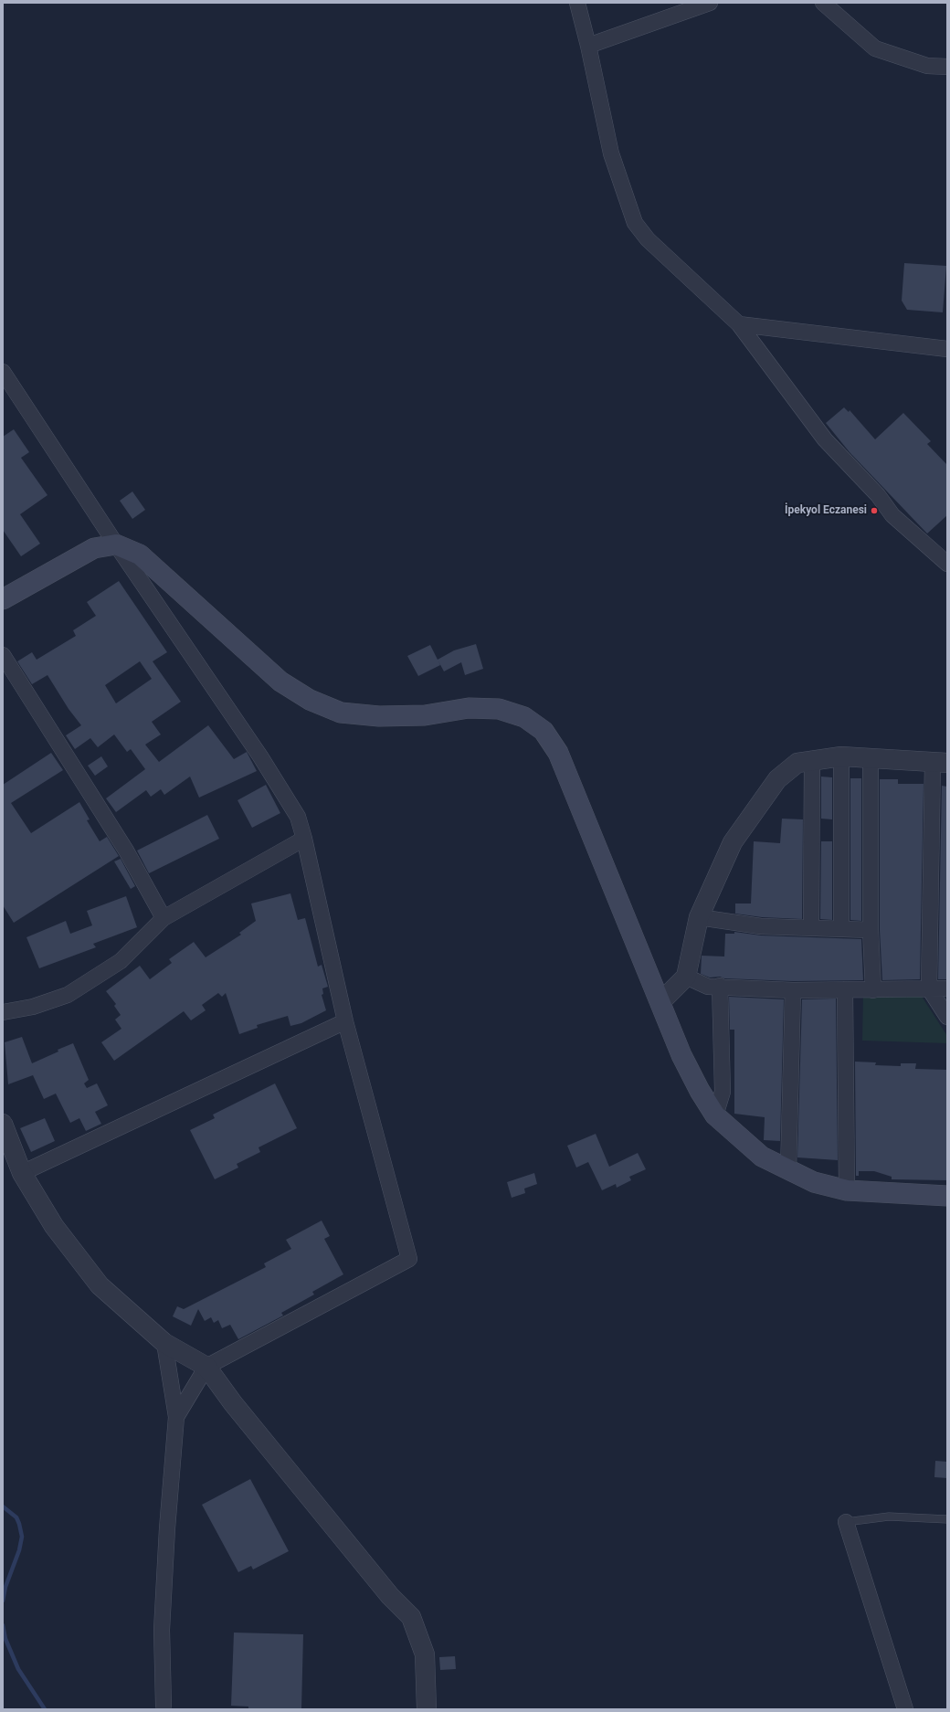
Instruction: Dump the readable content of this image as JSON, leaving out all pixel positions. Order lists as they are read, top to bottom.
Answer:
{
  "places": ["İpekyol Eczanesi"]
}
